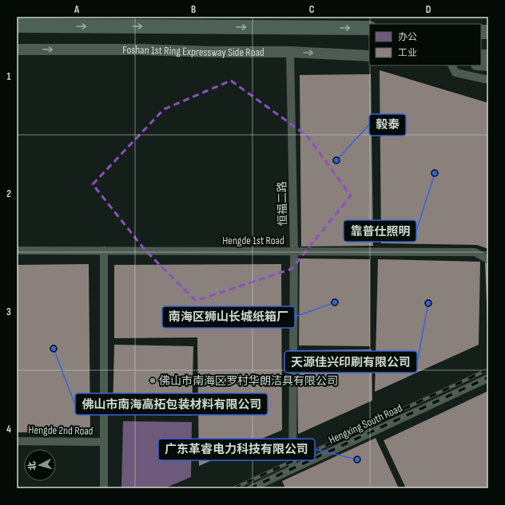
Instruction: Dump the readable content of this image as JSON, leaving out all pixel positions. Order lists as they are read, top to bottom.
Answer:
{
  "streets": {
    "main road": ["Foshan 1st Ring Expressway Side Road"],
    "street": [
      "恒福二路",
      "Hengde 1st Road",
      "Hengxing South Road",
      "Hengde 2nd Road"
    ]
  },
  "crossings": [
    ["Foshan 1st Ring Expressway Side Road", "恒福二路"],
    ["恒福二路", "Hengde 1st Road"],
    ["恒福二路", "Hengxing South Road"]
  ],
  "one_way": ["Foshan 1st Ring Expressway Side Road"],
  "places": [
    "毅泰",
    "靠普仕照明",
    "南海区狮山长城纸箱厂",
    "天源佳兴印刷有限公司",
    "佛山市南海高拓包装材料有限公司",
    "佛山市南海区罗村华朗洁具有限公司",
    "广东革睿电力科技有限公司"
  ],
  "legend": ["办公", "工业"],
  "north": "left",
  "grid": {
    "columns": [
      "A",
      "B",
      "C",
      "D"
    ],
    "rows": [
      "1",
      "2",
      "3",
      "4"
    ]
  }
}
